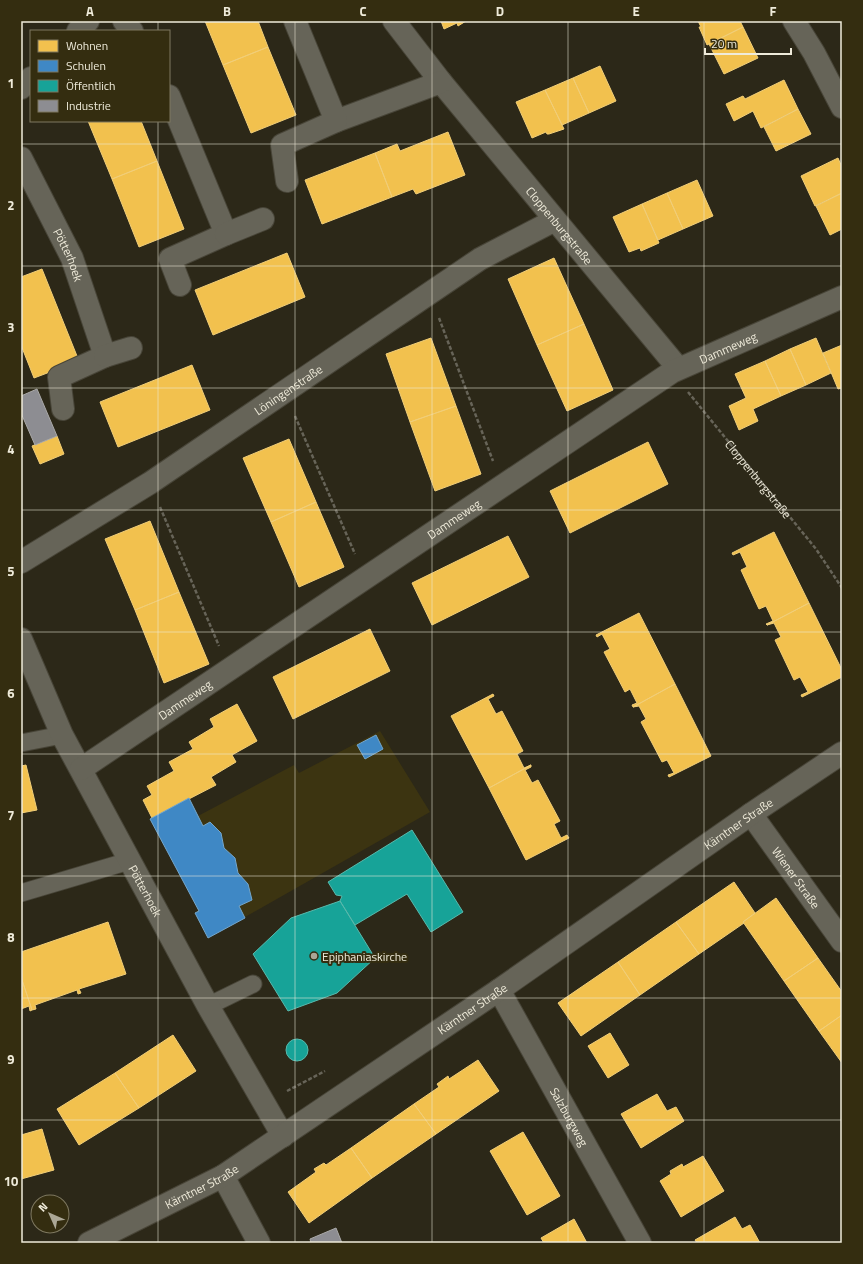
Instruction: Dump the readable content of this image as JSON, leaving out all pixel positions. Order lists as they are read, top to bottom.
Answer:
{
  "streets": {
    "street": [
      "Cloppenburgstraße",
      "Pötterhoek",
      "Dammeweg",
      "Löningenstraße",
      "Kärntner Straße",
      "Wiener Straße",
      "Salzburgweg"
    ]
  },
  "crossings": [
    ["Cloppenburgstraße", "Dammeweg"],
    ["Cloppenburgstraße", "Löningenstraße"],
    ["Pötterhoek", "Dammeweg"],
    ["Pötterhoek", "Kärntner Straße"],
    ["Kärntner Straße", "Wiener Straße"],
    ["Kärntner Straße", "Salzburgweg"]
  ],
  "places": ["Epiphaniaskirche"],
  "legend": [
    "Wohnen",
    "Schulen",
    "Öffentlich",
    "Industrie"
  ],
  "scale_bar": "20 m",
  "north": "top left",
  "grid": {
    "columns": [
      "A",
      "B",
      "C",
      "D",
      "E",
      "F"
    ],
    "rows": [
      "1",
      "2",
      "3",
      "4",
      "5",
      "6",
      "7",
      "8",
      "9",
      "10"
    ]
  }
}
